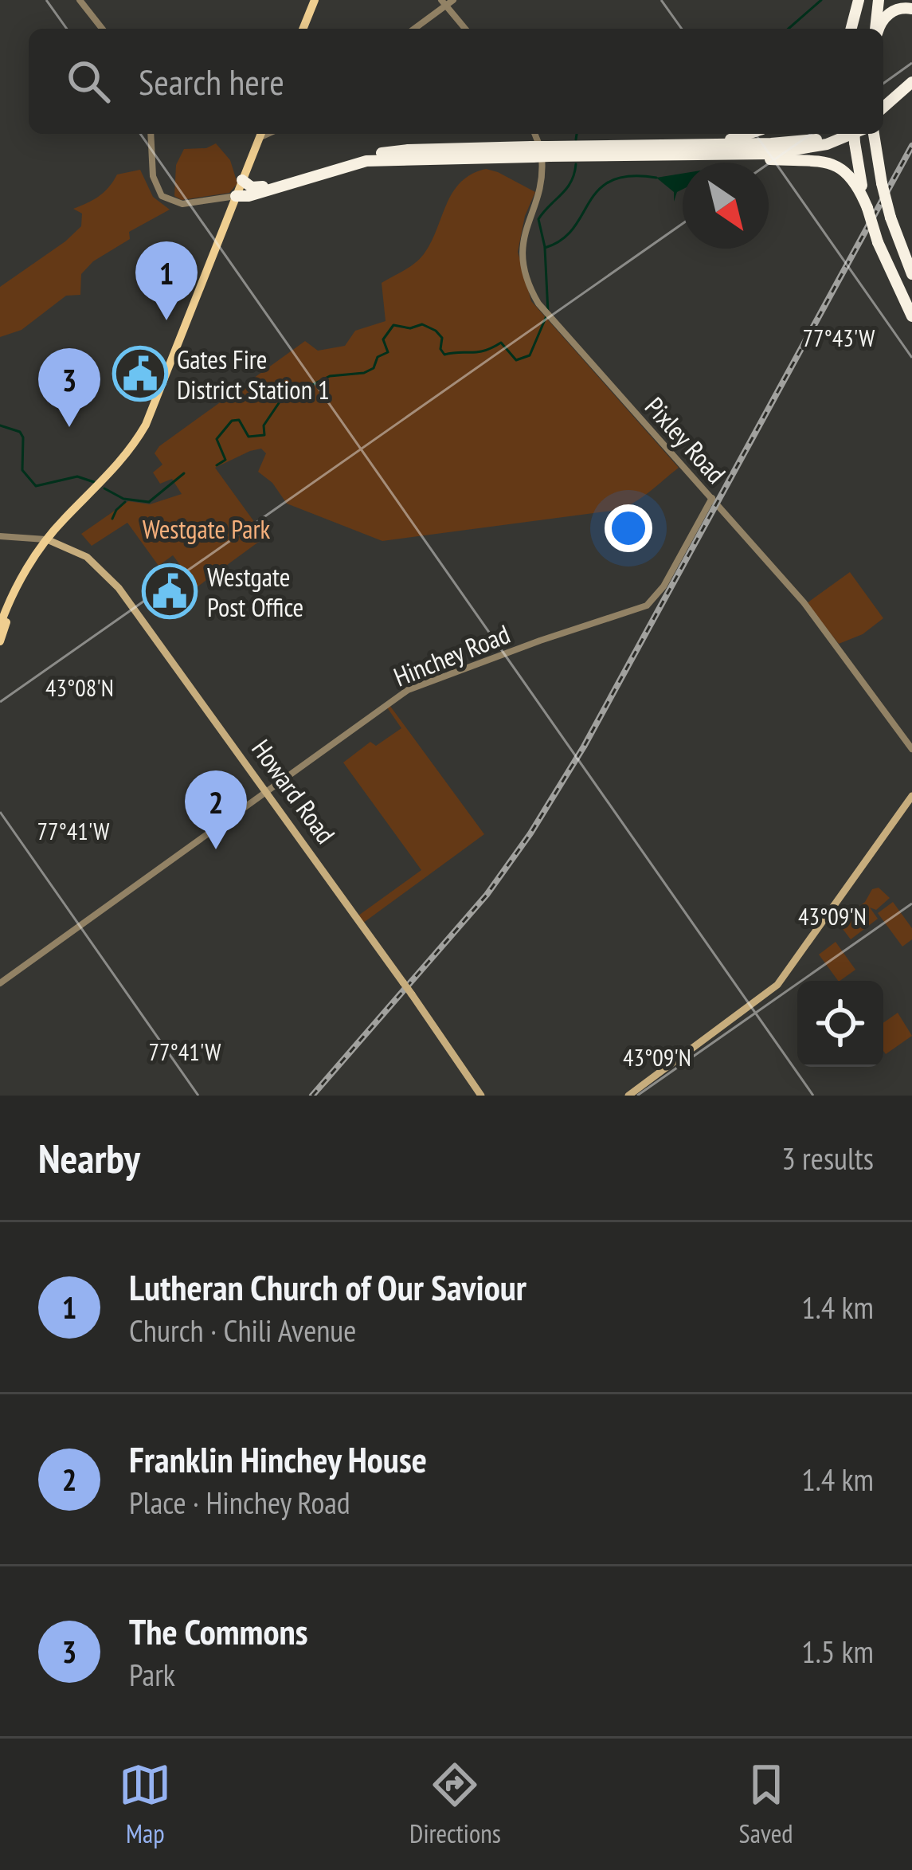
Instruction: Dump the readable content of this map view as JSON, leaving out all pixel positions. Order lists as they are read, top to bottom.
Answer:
{
  "streets": {
    "main road": ["Howard Road"],
    "street": ["Pixley Road", "Hinchey Road"]
  },
  "crossings": [
    ["Pixley Road", "Hinchey Road"],
    ["Hinchey Road", "Howard Road"]
  ],
  "parks": ["Westgate Park"],
  "places": {
    "public building": ["Gates Fire District Station 1", "Westgate Post Office"]
  },
  "north": "bottom right",
  "page": {
    "search": "Search here",
    "pins": ["1", "3", "2"],
    "heading": ["Nearby", "3 results"],
    "list": [
      {
        "mark": "1",
        "name": "Lutheran Church of Our Saviour",
        "note": "Church · Chili Avenue",
        "value": "1.4 km"
      },
      {
        "mark": "2",
        "name": "Franklin Hinchey House",
        "note": "Place · Hinchey Road",
        "value": "1.4 km"
      },
      {
        "mark": "3",
        "name": "The Commons",
        "note": "Park",
        "value": "1.5 km"
      }
    ],
    "nav": ["Map", "Directions", "Saved"]
  },
  "coordinates": [
    "77°43'W",
    "43°08'N",
    "77°41'W",
    "43°09'N"
  ]
}
